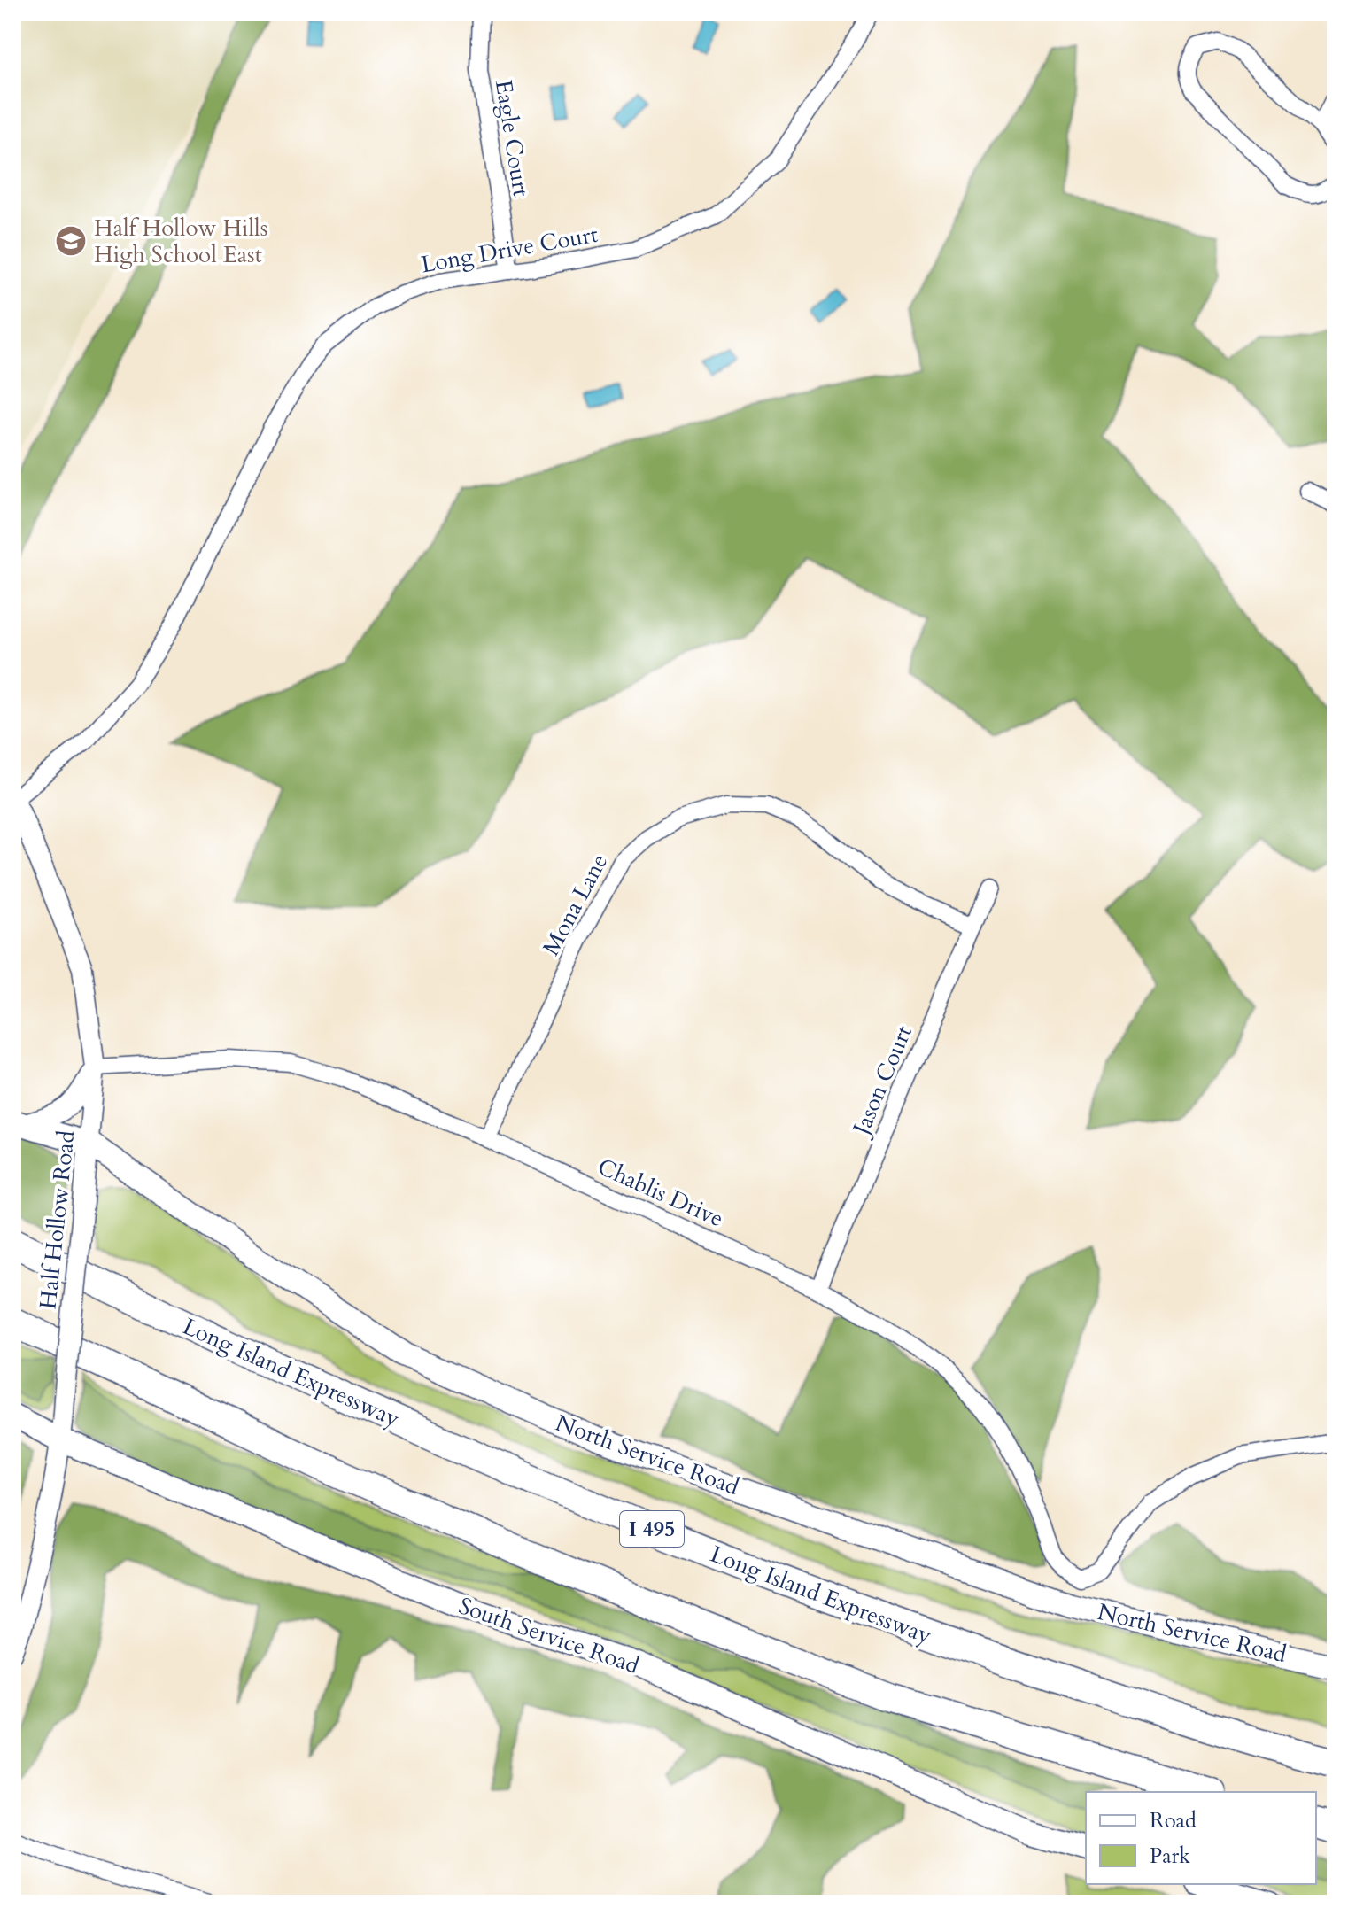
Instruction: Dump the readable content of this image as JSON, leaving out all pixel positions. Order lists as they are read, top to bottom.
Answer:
{
  "streets": {
    "highway": ["Long Island Expressway", "I 495"],
    "main road": ["North Service Road", "South Service Road"],
    "street": [
      "Eagle Court",
      "Long Drive Court",
      "Mona Lane",
      "Jason Court",
      "Chablis Drive",
      "Half Hollow Road"
    ]
  },
  "crossings": [
    ["Eagle Court", "Long Drive Court"],
    ["Long Drive Court", "Half Hollow Road"],
    ["Mona Lane", "Jason Court"],
    ["Mona Lane", "Chablis Drive"],
    ["Jason Court", "Chablis Drive"],
    ["Chablis Drive", "Half Hollow Road"],
    ["Half Hollow Road", "North Service Road"],
    ["Half Hollow Road", "South Service Road"]
  ],
  "places": {
    "school or university": ["Half Hollow Hills High School East"]
  },
  "legend": ["Road", "Park"]
}
